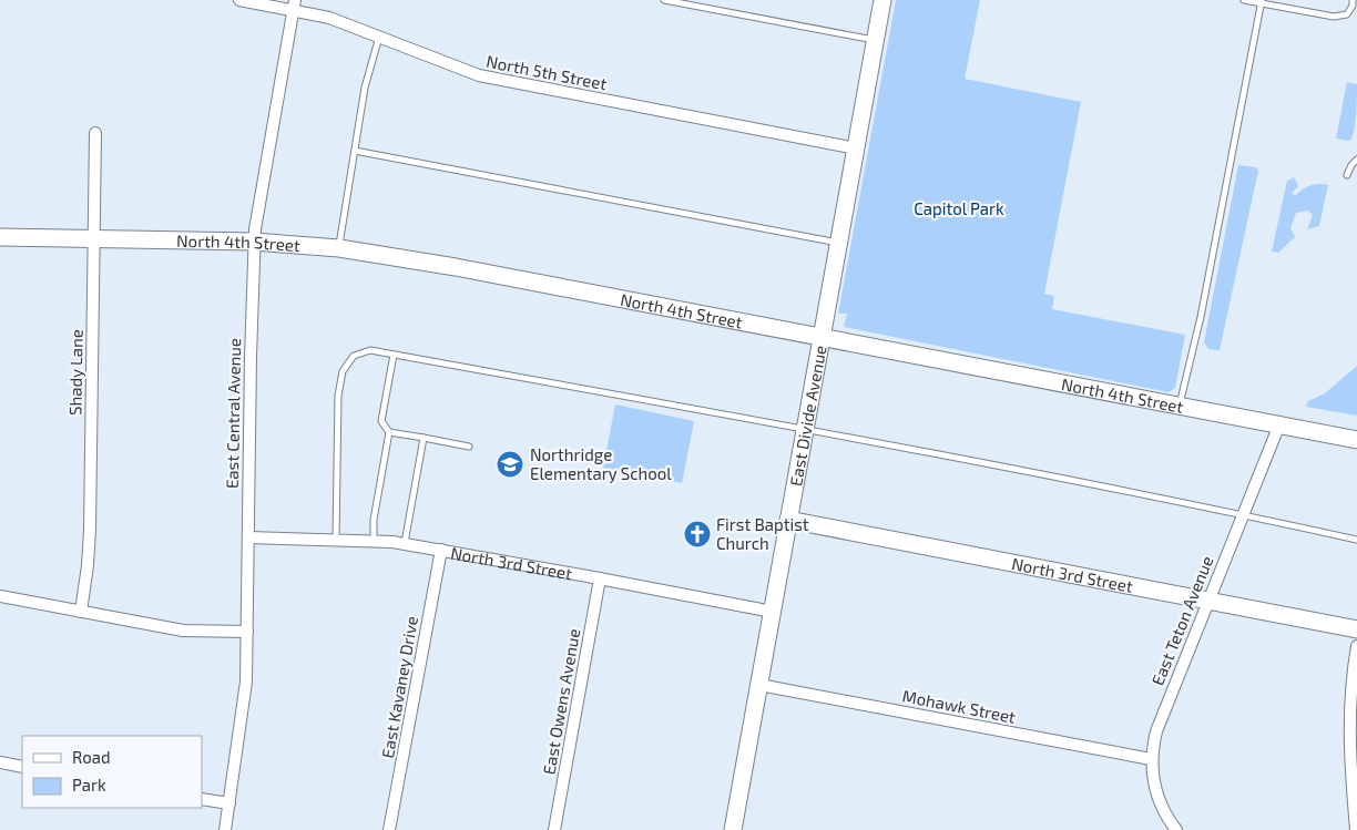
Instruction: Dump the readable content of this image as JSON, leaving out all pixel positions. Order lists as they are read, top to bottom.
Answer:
{
  "streets": {
    "street": [
      "North 5th Street",
      "North 4th Street",
      "Shady Lane",
      "East Central Avenue",
      "East Divide Avenue",
      "North 3rd Street",
      "East Teton Avenue",
      "East Kavaney Drive",
      "East Owens Avenue",
      "Mohawk Street"
    ]
  },
  "crossings": [
    ["North 5th Street", "East Central Avenue"],
    ["North 5th Street", "East Divide Avenue"],
    ["North 4th Street", "Shady Lane"],
    ["North 4th Street", "East Central Avenue"],
    ["North 4th Street", "East Divide Avenue"],
    ["North 4th Street", "East Teton Avenue"],
    ["East Central Avenue", "North 3rd Street"],
    ["East Divide Avenue", "North 3rd Street"],
    ["East Divide Avenue", "Mohawk Street"],
    ["North 3rd Street", "East Teton Avenue"],
    ["North 3rd Street", "East Kavaney Drive"],
    ["North 3rd Street", "East Owens Avenue"],
    ["East Teton Avenue", "Mohawk Street"]
  ],
  "parks": ["Capitol Park"],
  "places": {
    "school or university": ["Northridge Elementary School"],
    "church": ["First Baptist Church"]
  },
  "legend": ["Road", "Park"]
}
